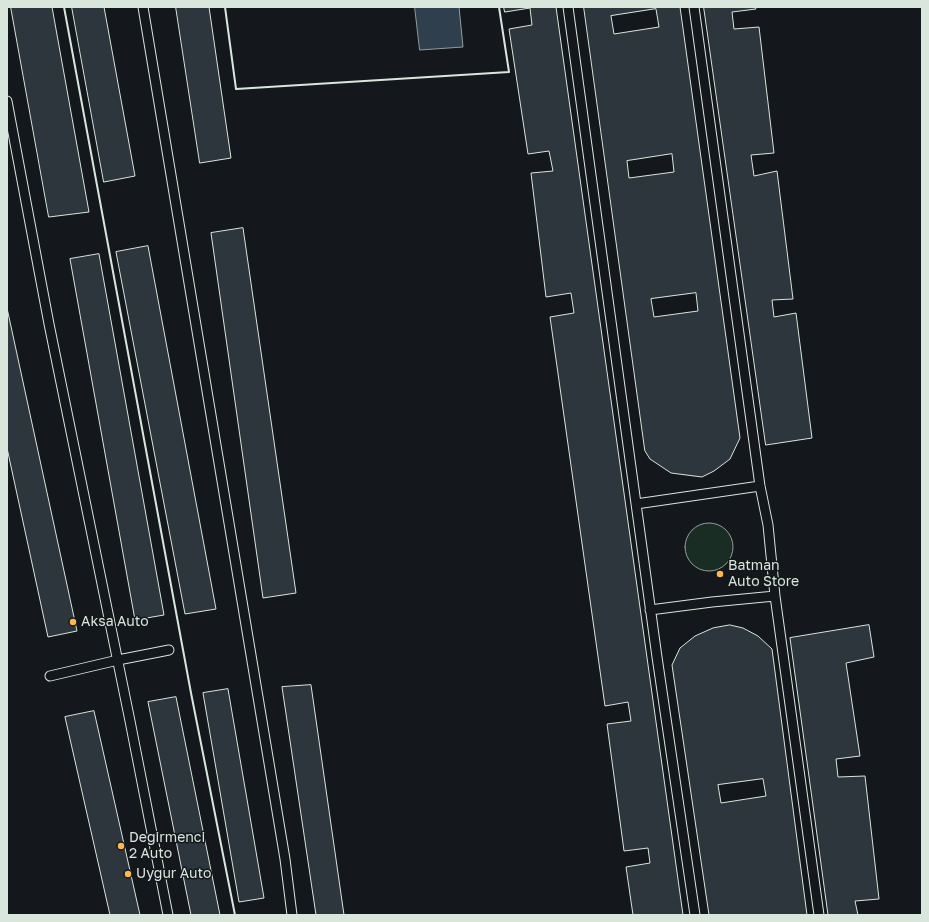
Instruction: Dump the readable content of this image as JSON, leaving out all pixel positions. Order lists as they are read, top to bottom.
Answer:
{
  "places": [
    "Batman Auto Store",
    "Aksa Auto",
    "Değirmenci 2 Auto",
    "Uygur Auto"
  ]
}
